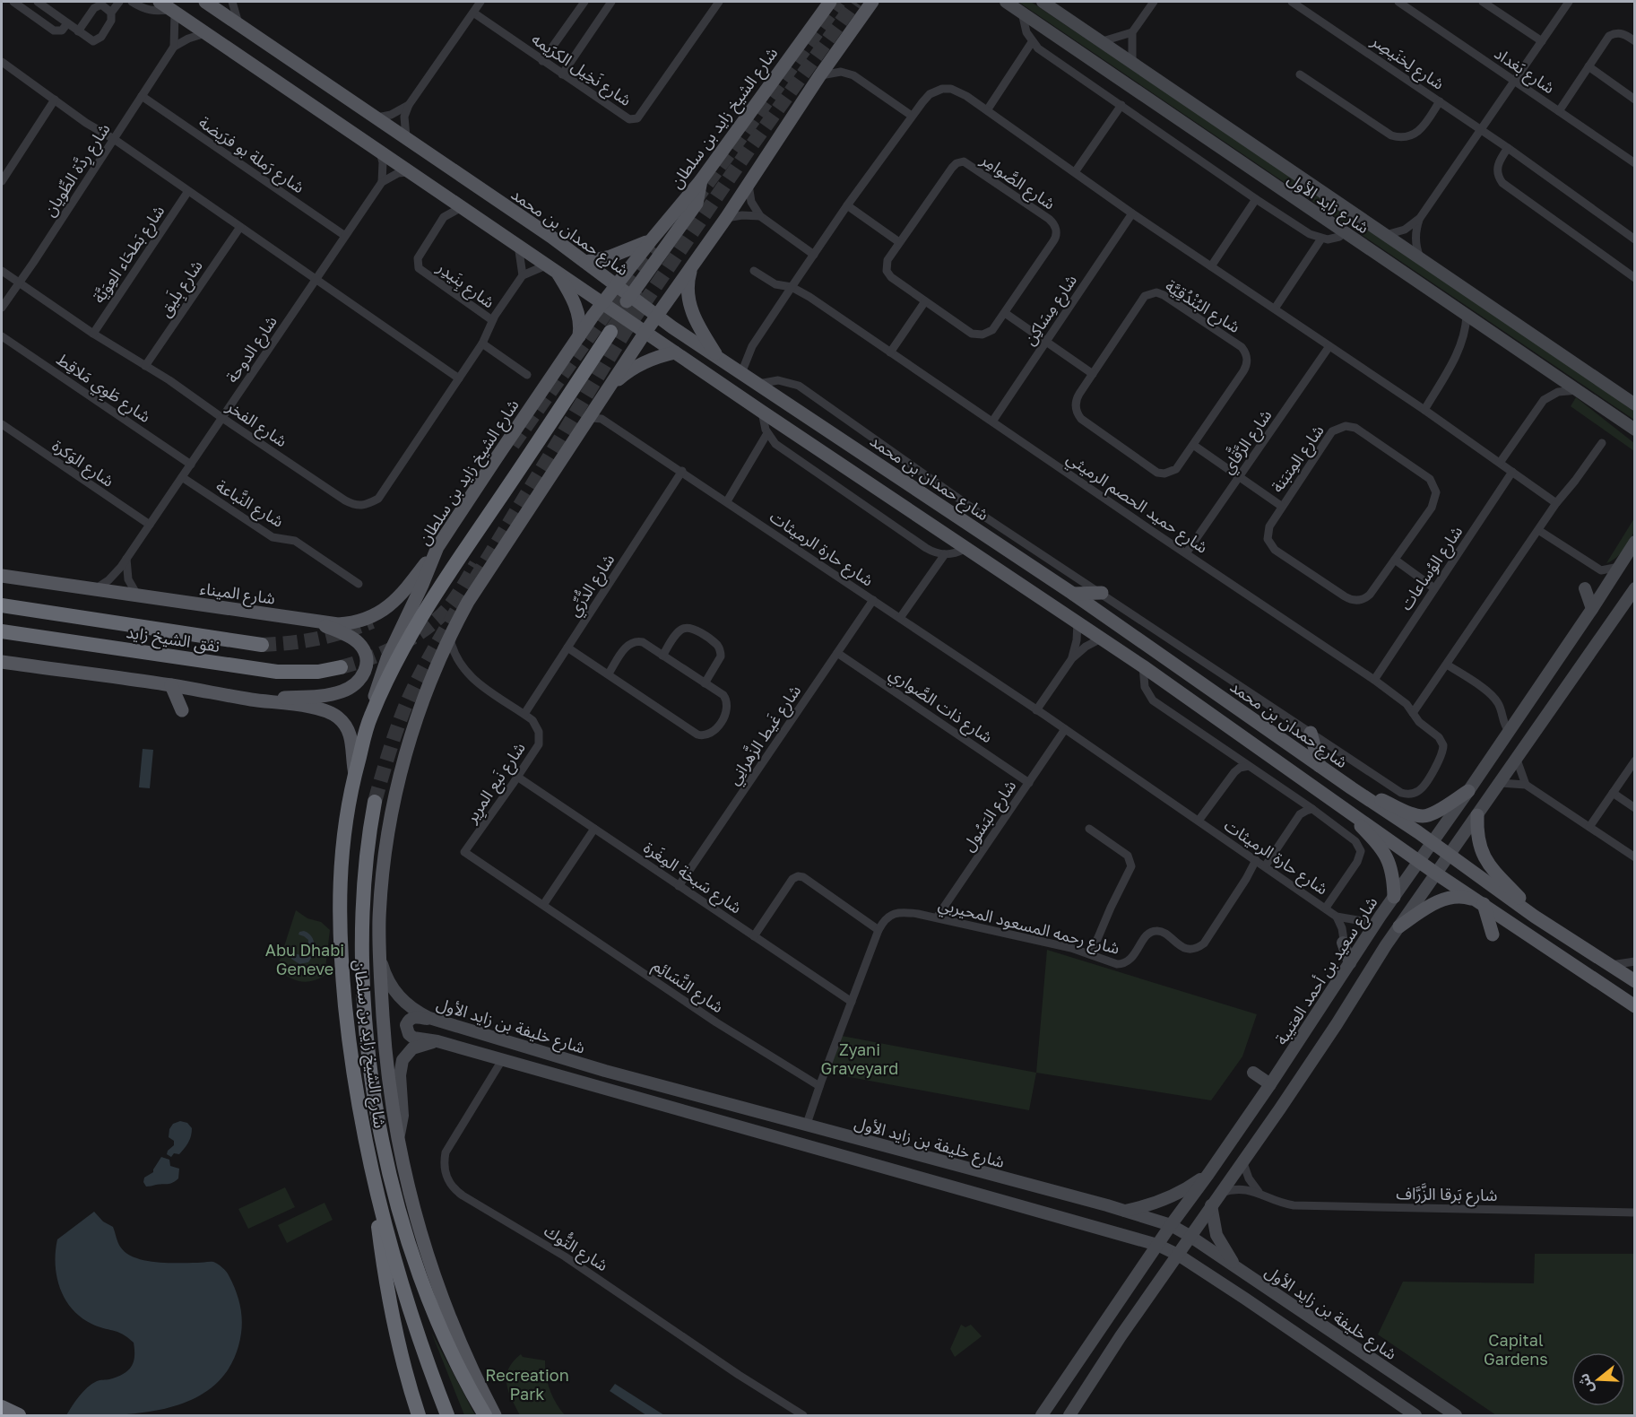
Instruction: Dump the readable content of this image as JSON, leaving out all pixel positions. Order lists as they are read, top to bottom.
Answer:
{
  "streets": {
    "highway": ["شارع الشيخ زايد بن سلطان", "نفق الشيخ زايد"],
    "main road": [
      "شارع زايد الأول",
      "شارع حمدان بن محمد",
      "شارع الميناء",
      "شارع سعيد بن أحمد العتيبة",
      "شارع خليفة بن زايد الأول"
    ],
    "street": [
      "شارع لِخنَيصِر",
      "شارع نَخِيل الكرَيمه",
      "شارع بَغداد",
      "شارع رَملة بو فرَيضة",
      "شارع رِدَّة الطِّويان",
      "شارع الصَّوامِر",
      "شارع بَطحَاء العِوَيَّة",
      "شارع بِنَيدِر",
      "شارع بِلَيق",
      "شارع البُنْدُقِيَّة",
      "شارع مِسَاكِن",
      "شارع الدوحة",
      "شارع طَوِي مَلاقِط",
      "شارع الفخر",
      "شارع الرَّقَّاي",
      "شارع المِتبَنة",
      "شارع الوَكرة",
      "شارع حميد الحصم الرميثي",
      "شارع النَّباعة",
      "شارع حارة الرميثات",
      "شارع الوُساعات",
      "شارع الدُّرِّي",
      "شارع ذات الصَّواري",
      "شارع غَيط الزَّهرانِي",
      "شارع نَبع المرِير",
      "شارع البَسُول",
      "شارع سَبخة المِغَرة",
      "شارع رحمه المسعود المحيربي",
      "شارع النَّسَائِم",
      "شارع بَرقا الزَّرَّاف",
      "شارع التُّوك"
    ]
  },
  "crossings": [
    ["شارع الشيخ زايد بن سلطان", "شارع حمدان بن محمد"],
    ["شارع الشيخ زايد بن سلطان", "شارع حارة الرميثات"],
    ["شارع الشيخ زايد بن سلطان", "شارع الميناء"],
    ["شارع الشيخ زايد بن سلطان", "شارع نَبع المرِير"],
    ["شارع الشيخ زايد بن سلطان", "شارع خليفة بن زايد الأول"],
    ["شارع رَملة بو فرَيضة", "شارع رِدَّة الطِّويان"],
    ["شارع رَملة بو فرَيضة", "شارع الدوحة"],
    ["شارع رِدَّة الطِّويان", "شارع الفخر"],
    ["شارع حمدان بن محمد", "شارع حميد الحصم الرميثي"],
    ["شارع حمدان بن محمد", "شارع سعيد بن أحمد العتيبة"],
    ["شارع بَطحَاء العِوَيَّة", "شارع الفخر"],
    ["شارع بِنَيدِر", "شارع الفخر"],
    ["شارع بِلَيق", "شارع الفخر"],
    ["شارع مِسَاكِن", "شارع حميد الحصم الرميثي"],
    ["شارع الدوحة", "شارع طَوِي مَلاقِط"],
    ["شارع الدوحة", "شارع الفخر"],
    ["شارع الدوحة", "شارع الوَكرة"],
    ["شارع الدوحة", "شارع النَّباعة"],
    ["شارع الدوحة", "شارع الميناء"],
    ["شارع الرَّقَّاي", "شارع حميد الحصم الرميثي"],
    ["شارع حميد الحصم الرميثي", "شارع الوُساعات"],
    ["شارع حارة الرميثات", "شارع الدُّرِّي"],
    ["شارع حارة الرميثات", "شارع غَيط الزَّهرانِي"],
    ["شارع حارة الرميثات", "شارع البَسُول"],
    ["شارع حارة الرميثات", "شارع رحمه المسعود المحيربي"],
    ["شارع الدُّرِّي", "شارع نَبع المرِير"],
    ["شارع ذات الصَّواري", "شارع غَيط الزَّهرانِي"],
    ["شارع ذات الصَّواري", "شارع البَسُول"],
    ["شارع غَيط الزَّهرانِي", "شارع سَبخة المِغَرة"],
    ["شارع نَبع المرِير", "شارع سَبخة المِغَرة"],
    ["شارع نَبع المرِير", "شارع النَّسَائِم"],
    ["شارع البَسُول", "شارع رحمه المسعود المحيربي"],
    ["شارع سَبخة المِغَرة", "شارع رحمه المسعود المحيربي"],
    ["شارع رحمه المسعود المحيربي", "شارع النَّسَائِم"],
    ["شارع رحمه المسعود المحيربي", "شارع خليفة بن زايد الأول"],
    ["شارع سعيد بن أحمد العتيبة", "شارع خليفة بن زايد الأول"]
  ],
  "parks": [
    "Abu Dhabi Geneve",
    "Zyani Graveyard",
    "Capital Gardens",
    "Recreation Park"
  ],
  "north": "left"
}
